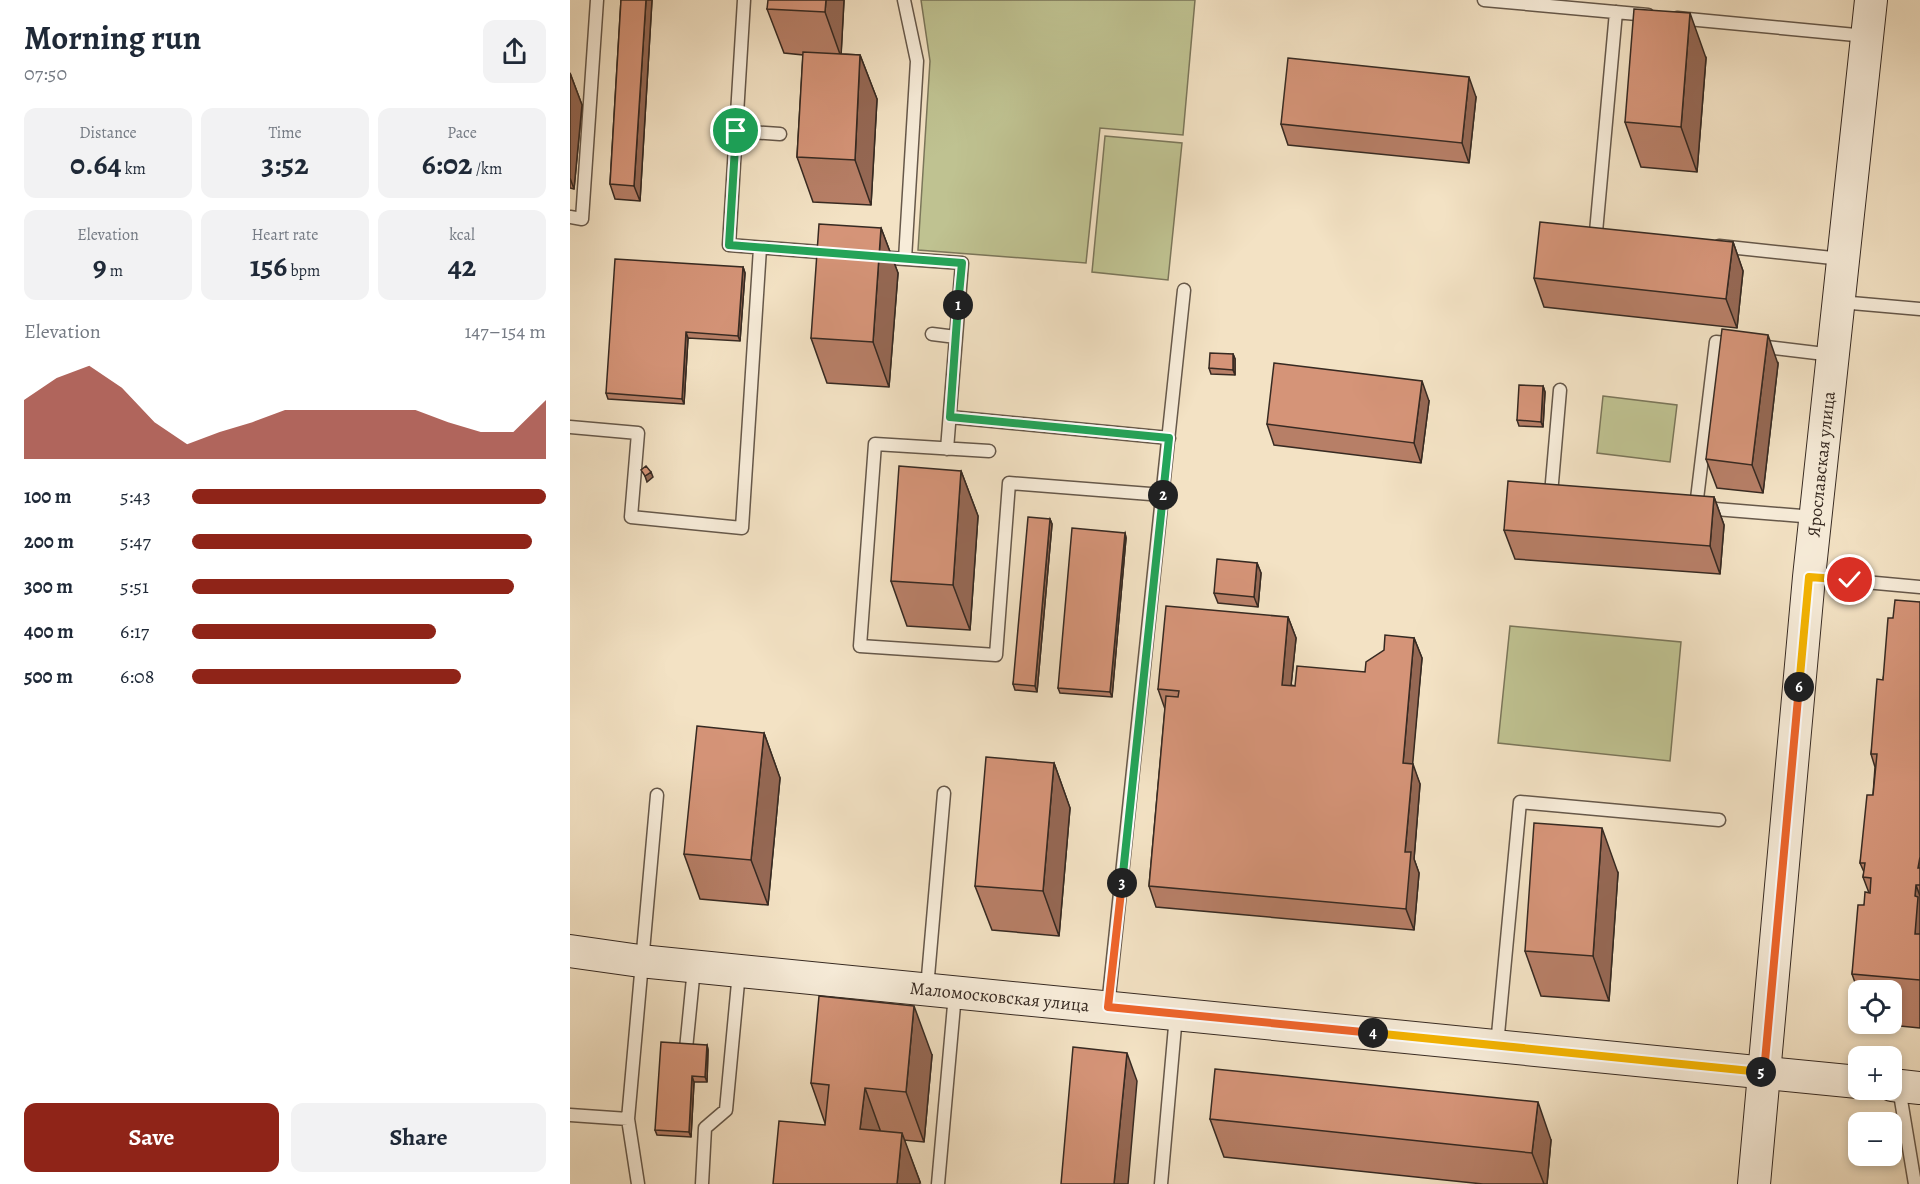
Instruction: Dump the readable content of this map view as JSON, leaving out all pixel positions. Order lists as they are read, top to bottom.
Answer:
{
  "streets": {
    "street": ["Ярославская улица", "Маломосковская улица"]
  },
  "crossings": [
    ["Ярославская улица", "Маломосковская улица"]
  ],
  "page": {
    "heading": ["Morning run", "07:50"],
    "stats": [
      ["Distance", "0.64 km"],
      ["Time", "3:52"],
      ["Pace", "6:02 /km"],
      ["Elevation", "9 m"],
      ["Heart rate", "156 bpm"],
      ["kcal", "42"]
    ],
    "pins": [
      "1",
      "2",
      "6",
      "3",
      "4",
      "5"
    ],
    "chart": ["Elevation", "147–154 m"],
    "list": [
      {
        "name": "100 m",
        "note": "5:43"
      },
      {
        "name": "200 m",
        "note": "5:47"
      },
      {
        "name": "300 m",
        "note": "5:51"
      },
      {
        "name": "400 m",
        "note": "6:17"
      },
      {
        "name": "500 m",
        "note": "6:08"
      }
    ],
    "map_buttons": ["+", "−"],
    "buttons": ["Save", "Share"]
  }
}
